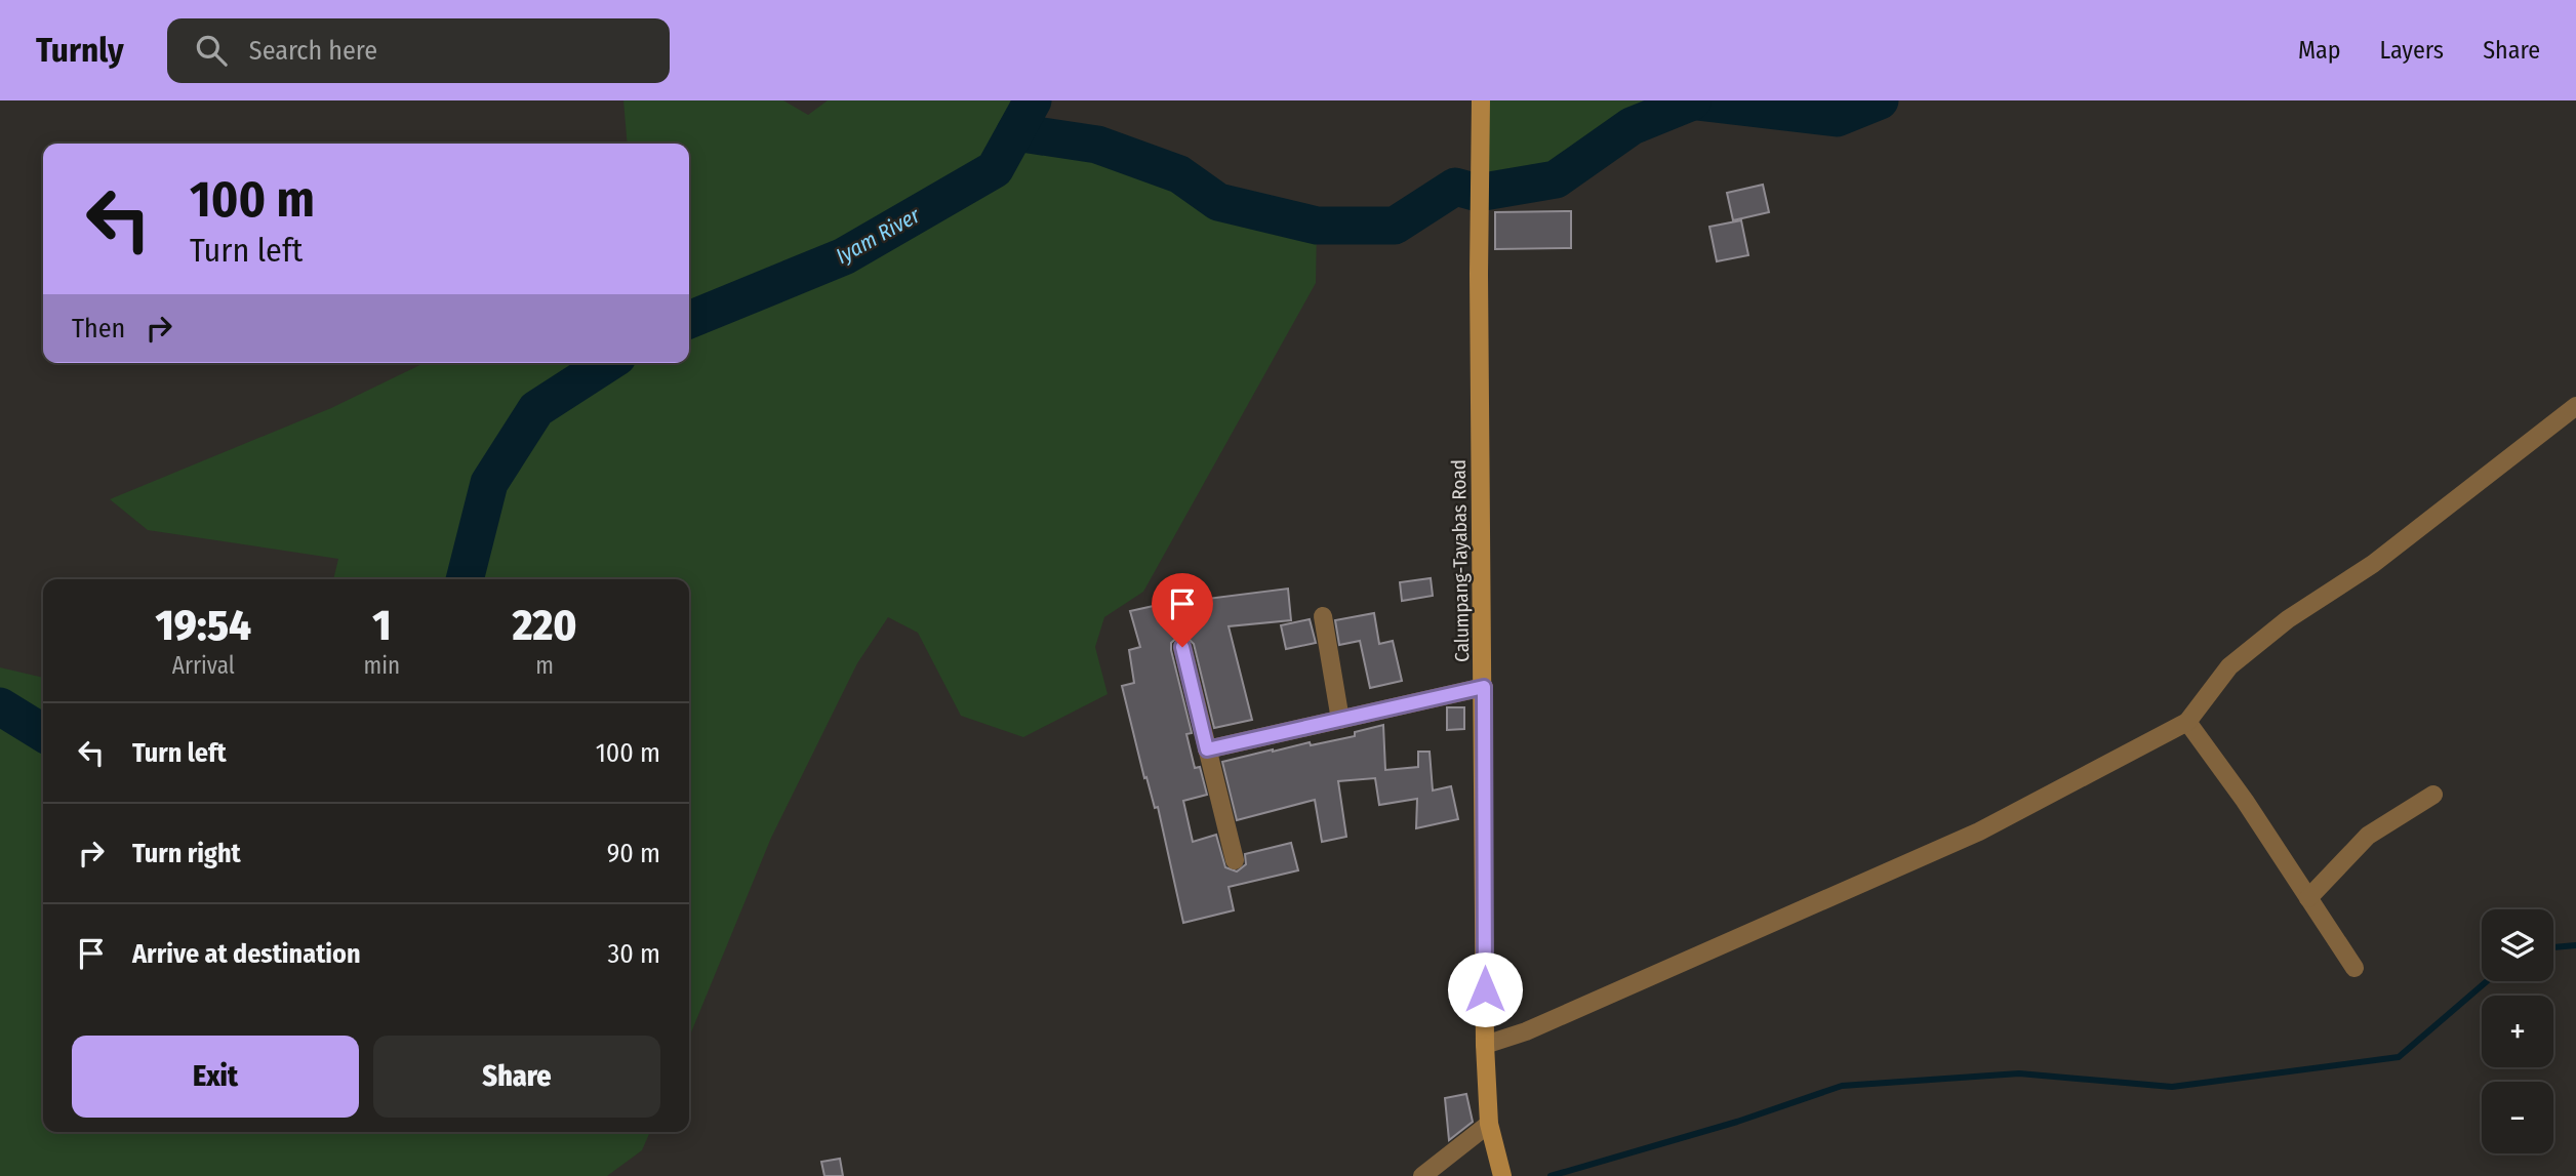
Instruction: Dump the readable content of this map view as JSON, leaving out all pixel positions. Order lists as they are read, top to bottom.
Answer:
{
  "streets": {
    "main road": ["Calumpang-Tayabas Road"]
  },
  "water": ["Iyam River"],
  "page": {
    "header": "Turnly",
    "search": "Search here",
    "nav": ["Map", "Layers", "Share"],
    "turn": ["100 m", "Turn left"],
    "then": "Then",
    "eta": [
      "19:54",
      "Arrival",
      "1",
      "min",
      "220",
      "m"
    ],
    "list": [
      {
        "name": "Turn left",
        "value": "100 m"
      },
      {
        "name": "Turn right",
        "value": "90 m"
      },
      {
        "name": "Arrive at destination",
        "value": "30 m"
      }
    ],
    "map_buttons": ["+", "−"],
    "buttons": ["Exit", "Share"]
  }
}
